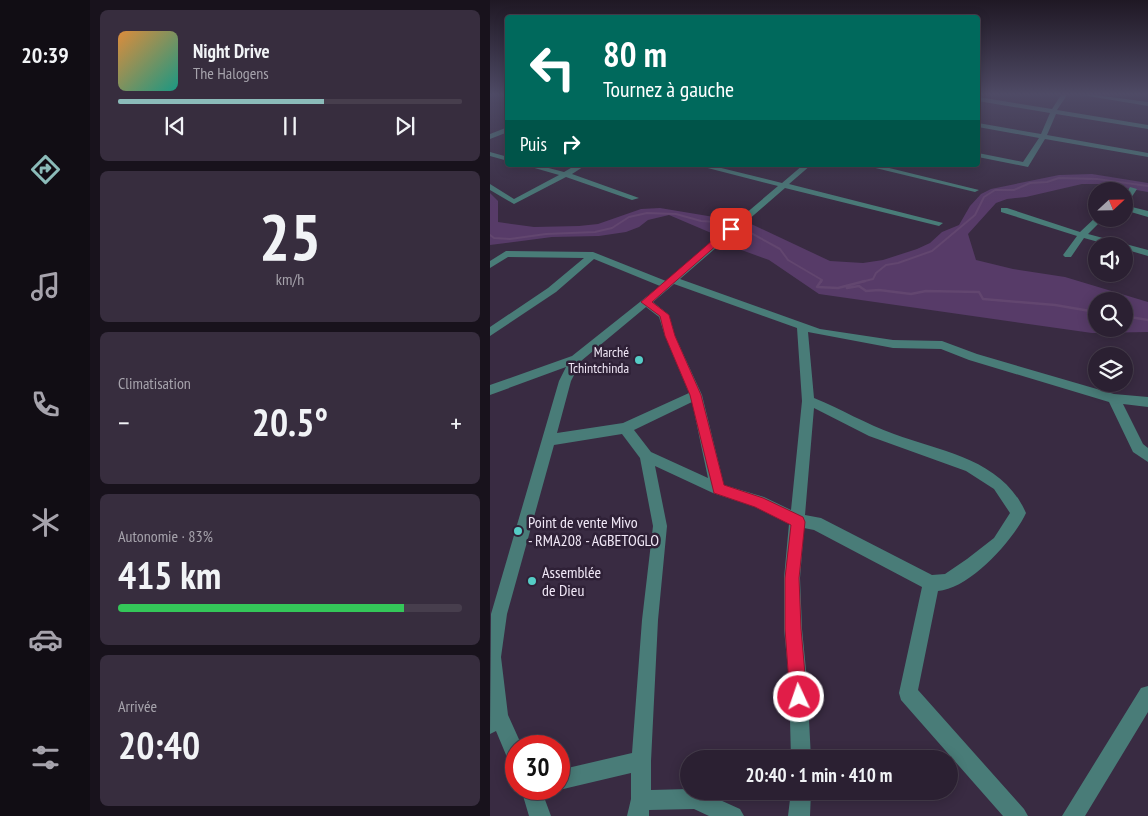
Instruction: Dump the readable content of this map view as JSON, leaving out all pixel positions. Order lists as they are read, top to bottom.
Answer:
{
  "places": ["Marché Tchintchinda", "Point de vente Mivo - RMA208 - AGBETOGLO", "Assemblée de Dieu"],
  "north": "right",
  "page": {
    "tabs": "20:39",
    "turn": ["80 m", "Tournez à gauche"],
    "song": ["Night Drive", "The Halogens"],
    "then": "Puis",
    "tile": [
      ["25", "km/h"],
      "Climatisation",
      ["Autonomie · 83%", "415 km"],
      ["Arrivée", "20:40"]
    ],
    "heat": ["−", "20.5°", "+"],
    "limit": "30",
    "trip": "20:40 · 1 min · 410 m"
  }
}
